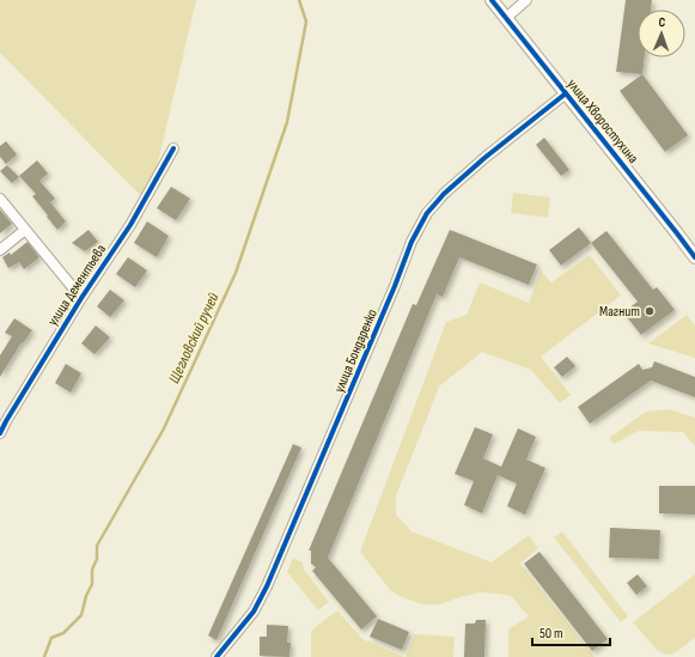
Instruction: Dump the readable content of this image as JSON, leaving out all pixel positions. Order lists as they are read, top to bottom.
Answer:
{
  "streets": {
    "street": ["улица Хворостухина", "улица Дементьева", "улица Бондаренко"]
  },
  "crossings": [
    ["улица Хворостухина", "улица Бондаренко"]
  ],
  "water": ["Щегловский ручей"],
  "places": ["Магнит"],
  "scale_bar": "50 m",
  "north": "top"
}
